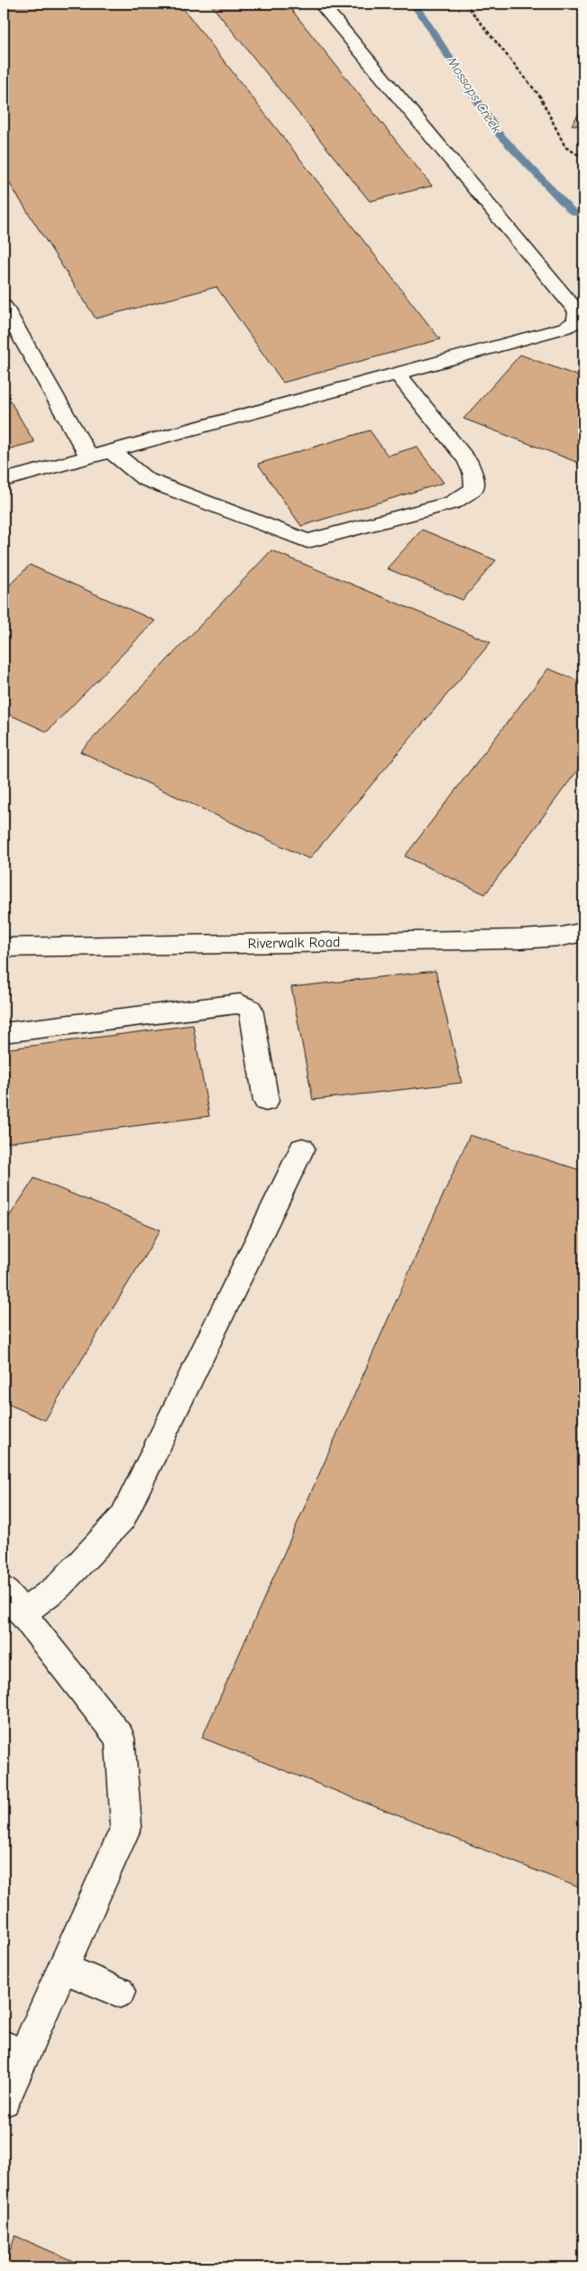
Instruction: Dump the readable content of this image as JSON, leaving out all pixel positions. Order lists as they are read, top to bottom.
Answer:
{
  "streets": {
    "street": ["Riverwalk Road"]
  },
  "water": ["Mossops Creek"]
}
